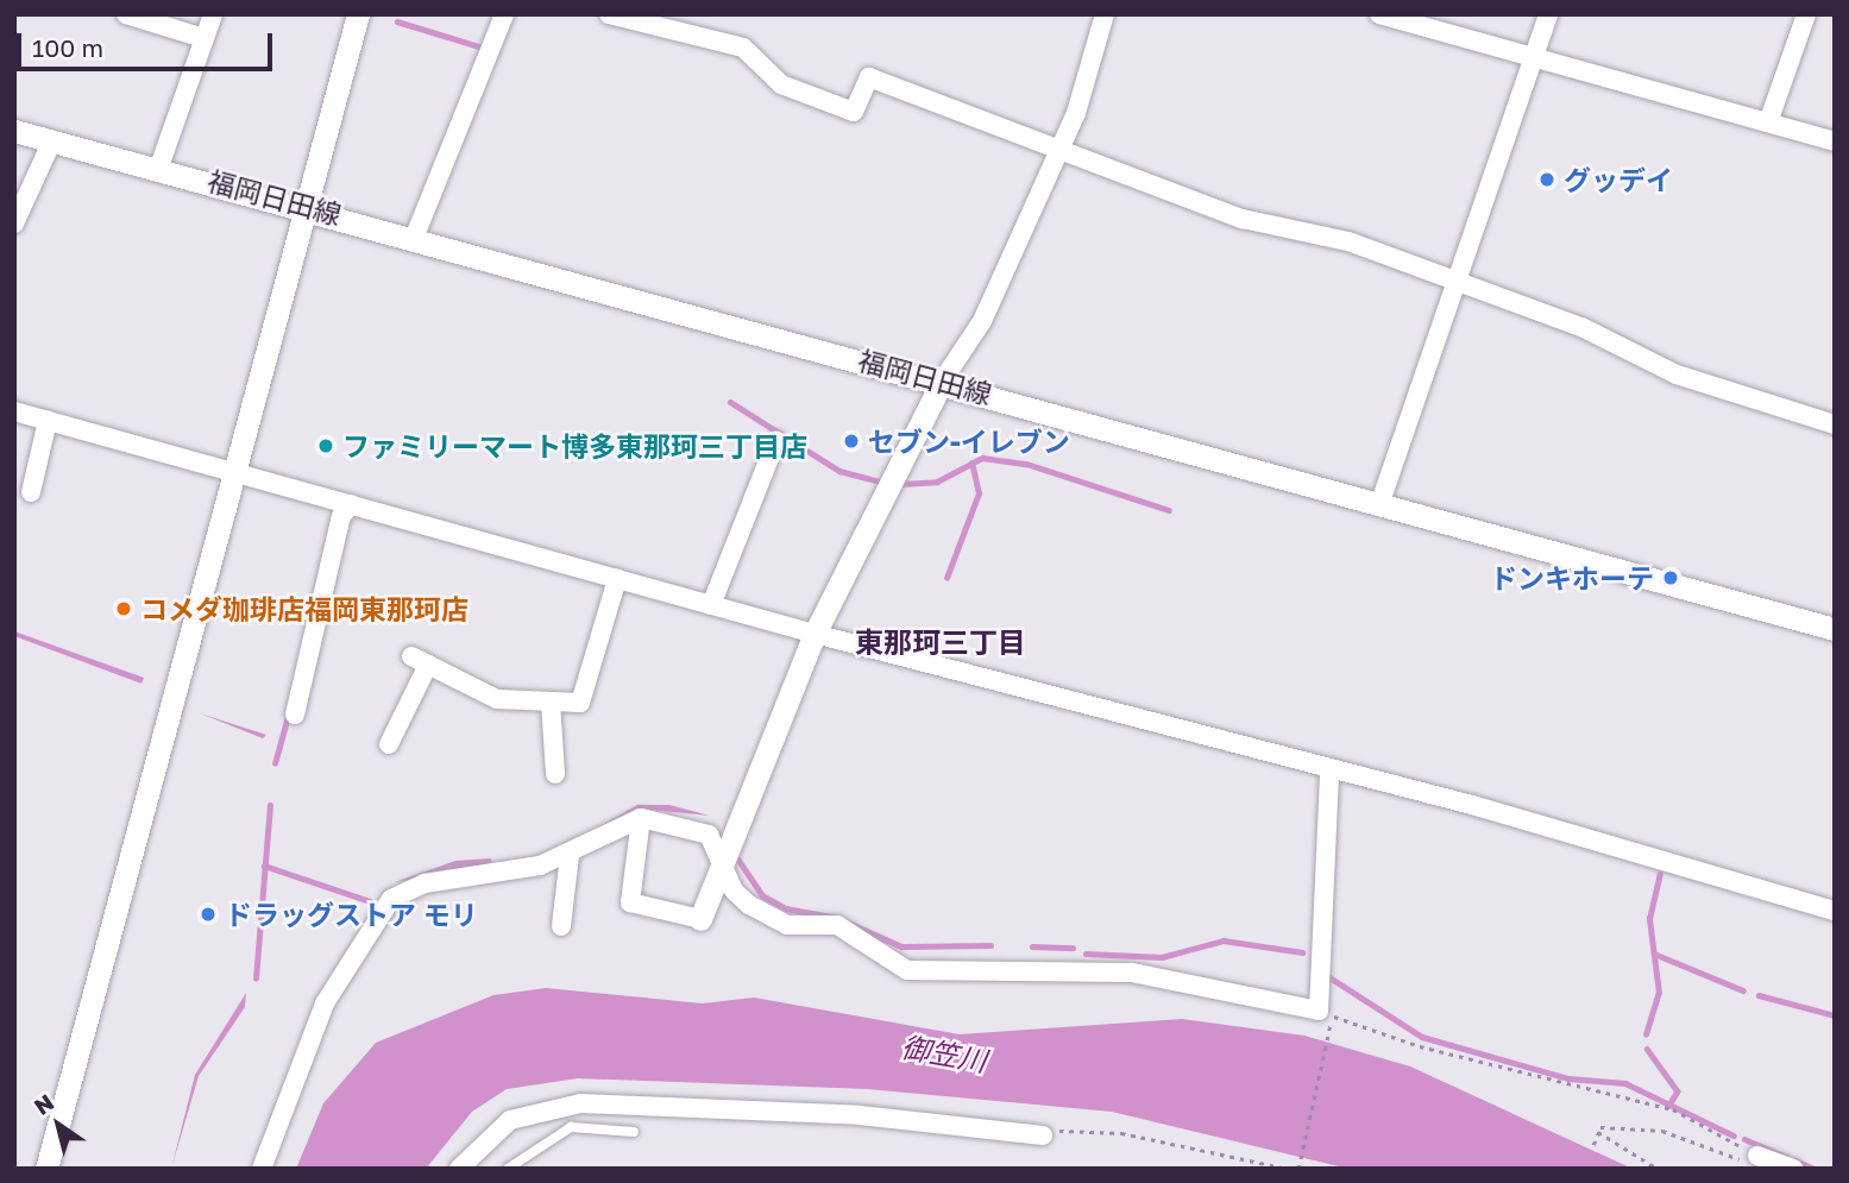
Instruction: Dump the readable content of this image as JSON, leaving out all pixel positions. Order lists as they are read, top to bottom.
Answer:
{
  "streets": {
    "main road": ["福岡日田線"]
  },
  "districts": ["東那珂三丁目"],
  "water": ["御笠川"],
  "places": [
    "グッデイ",
    "セブン-イレブン",
    "ファミリーマート博多東那珂三丁目店",
    "ドンキホーテ",
    "コメダ珈琲店福岡東那珂店",
    "ドラッグストア モリ"
  ],
  "scale_bar": "100 m",
  "north": "top left"
}
